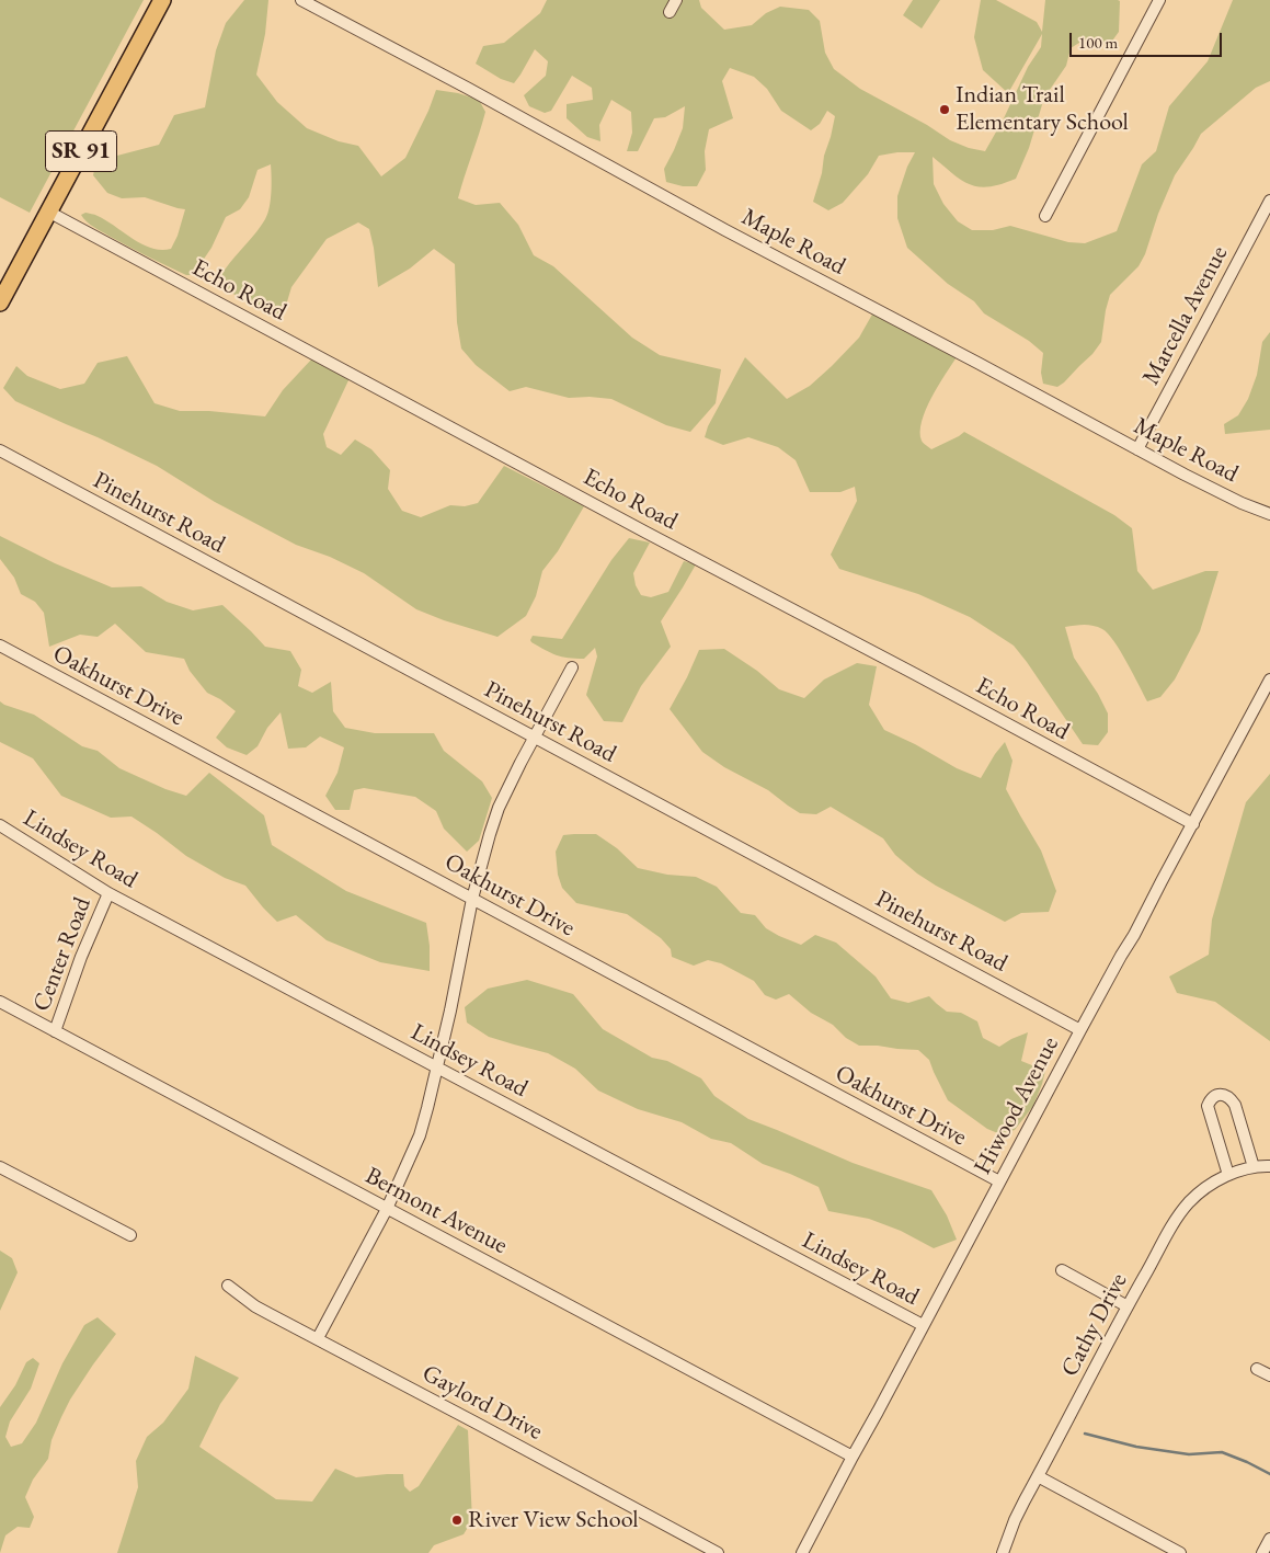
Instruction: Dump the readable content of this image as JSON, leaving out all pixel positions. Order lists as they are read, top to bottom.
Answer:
{
  "streets": {
    "main road": ["SR 91"],
    "street": [
      "Maple Road",
      "Echo Road",
      "Marcella Avenue",
      "Pinehurst Road",
      "Oakhurst Drive",
      "Lindsey Road",
      "Center Road",
      "Hiwood Avenue",
      "Bermont Avenue",
      "Cathy Drive",
      "Gaylord Drive"
    ]
  },
  "crossings": [
    ["SR 91", "Echo Road"],
    ["Maple Road", "Marcella Avenue"],
    ["Echo Road", "Hiwood Avenue"],
    ["Pinehurst Road", "Hiwood Avenue"],
    ["Oakhurst Drive", "Hiwood Avenue"],
    ["Lindsey Road", "Center Road"],
    ["Lindsey Road", "Hiwood Avenue"],
    ["Center Road", "Bermont Avenue"],
    ["Hiwood Avenue", "Bermont Avenue"]
  ],
  "places": ["Indian Trail Elementary School", "River View School"],
  "scale_bar": "100 m"
}
